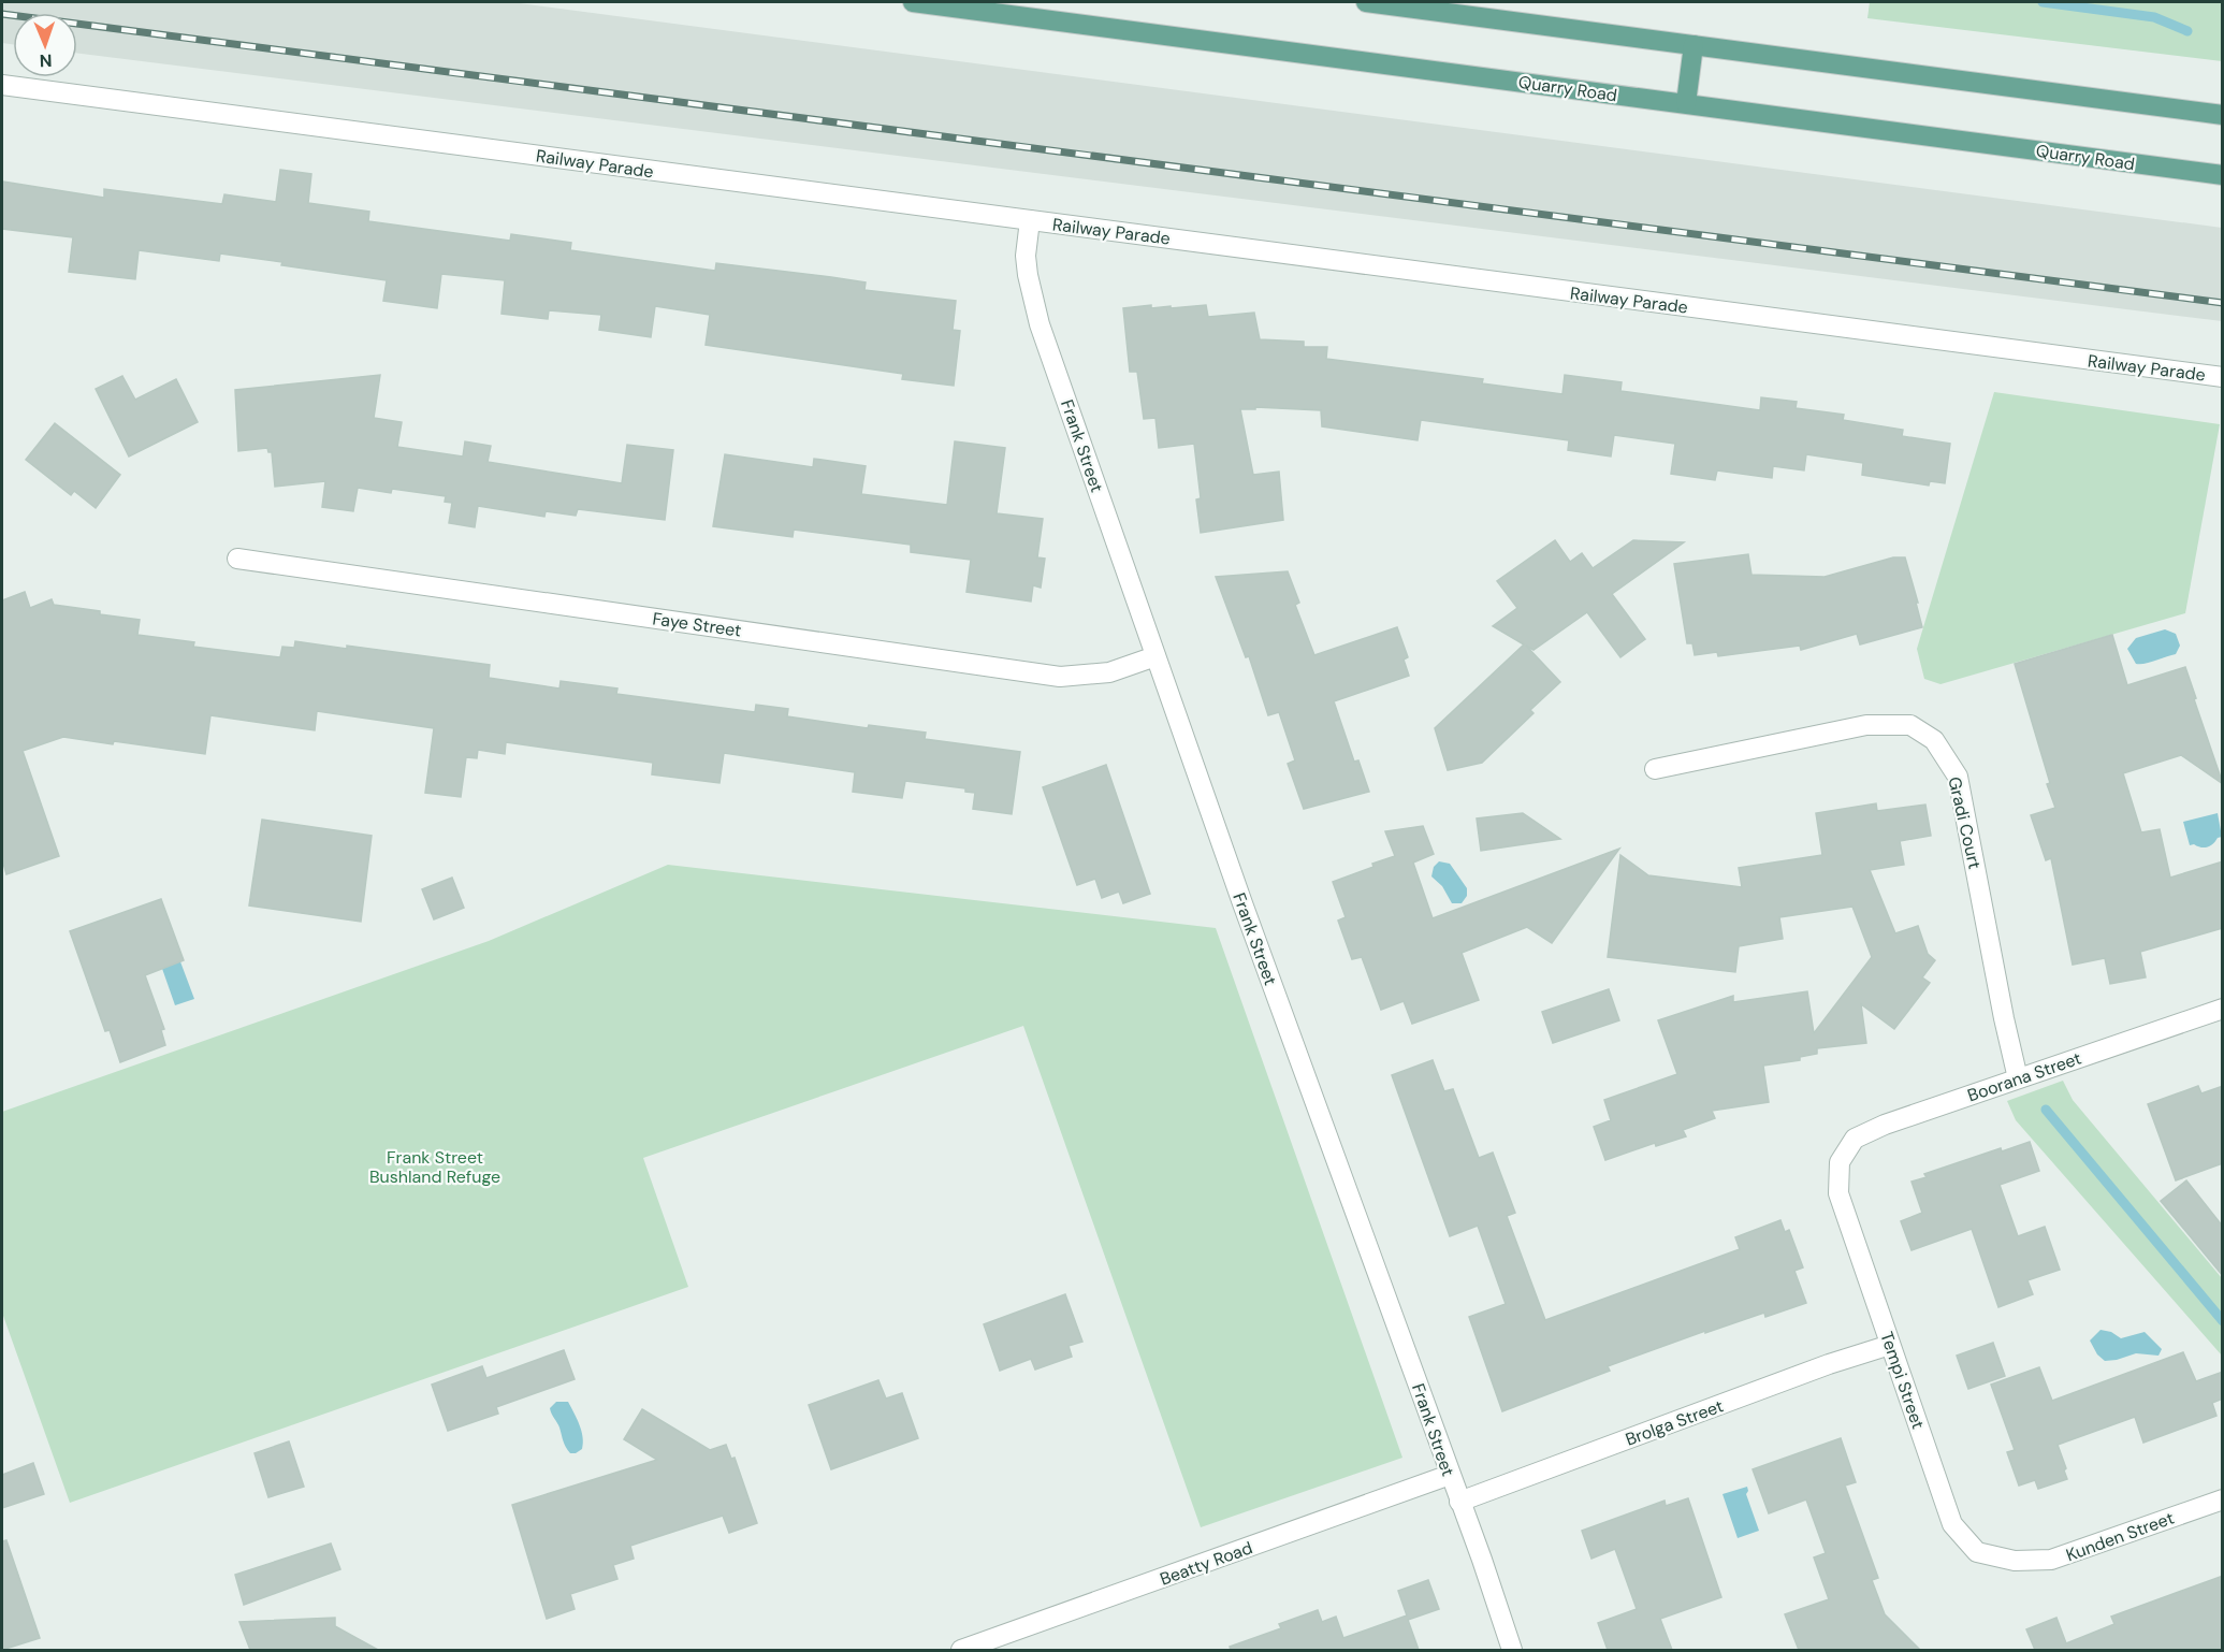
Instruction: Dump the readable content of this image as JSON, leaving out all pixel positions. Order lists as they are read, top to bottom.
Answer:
{
  "streets": {
    "main road": ["Quarry Road"],
    "street": [
      "Railway Parade",
      "Frank Street",
      "Faye Street",
      "Gradi Court",
      "Boorana Street",
      "Tempi Street",
      "Brolga Street",
      "Kunden Street",
      "Beatty Road"
    ]
  },
  "crossings": [
    ["Railway Parade", "Frank Street"],
    ["Frank Street", "Faye Street"],
    ["Frank Street", "Brolga Street"],
    ["Frank Street", "Beatty Road"],
    ["Gradi Court", "Boorana Street"],
    ["Boorana Street", "Tempi Street"],
    ["Tempi Street", "Brolga Street"],
    ["Tempi Street", "Kunden Street"]
  ],
  "parks": ["Frank Street Bushland Refuge"],
  "north": "bottom"
}
